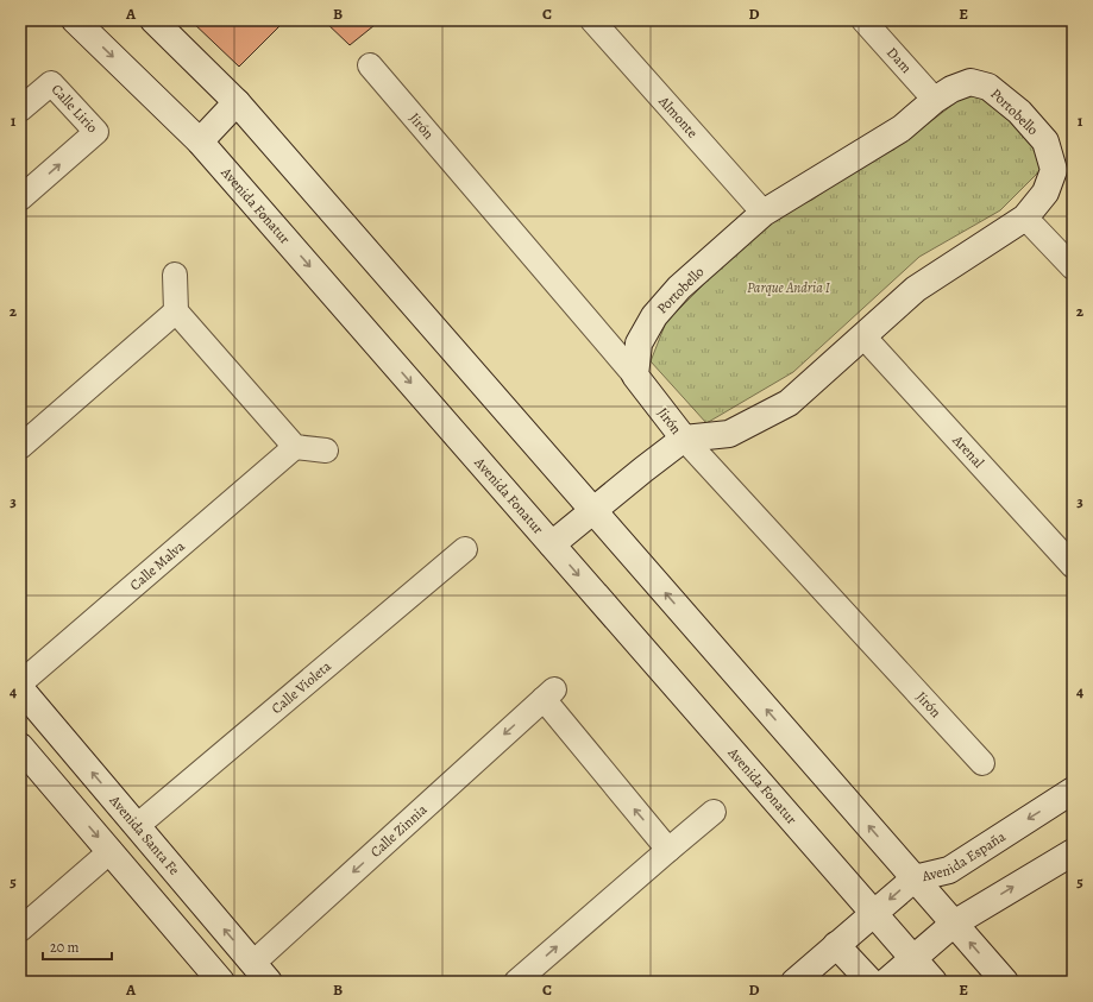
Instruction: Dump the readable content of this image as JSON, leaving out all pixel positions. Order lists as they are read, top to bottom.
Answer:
{
  "streets": {
    "main road": [
      "Portobello",
      "Jirón",
      "Avenida Fonatur",
      "Avenida Santa Fe",
      "Avenida España"
    ],
    "street": [
      "Dam",
      "Calle Lirio",
      "Almonte",
      "Arenal",
      "Calle Malva",
      "Calle Violeta",
      "Calle Zinnia"
    ]
  },
  "crossings": [
    ["Dam", "Portobello"],
    ["Portobello", "Almonte"],
    ["Portobello", "Jirón"],
    ["Portobello", "Arenal"],
    ["Avenida Fonatur", "Avenida España"],
    ["Calle Violeta", "Avenida Santa Fe"],
    ["Calle Zinnia", "Avenida Santa Fe"]
  ],
  "parks": ["Parque Andria I"],
  "scale_bar": "20 m",
  "grid": {
    "columns": [
      "A",
      "B",
      "C",
      "D",
      "E"
    ],
    "rows": [
      "1",
      "2",
      "3",
      "4",
      "5"
    ]
  }
}
